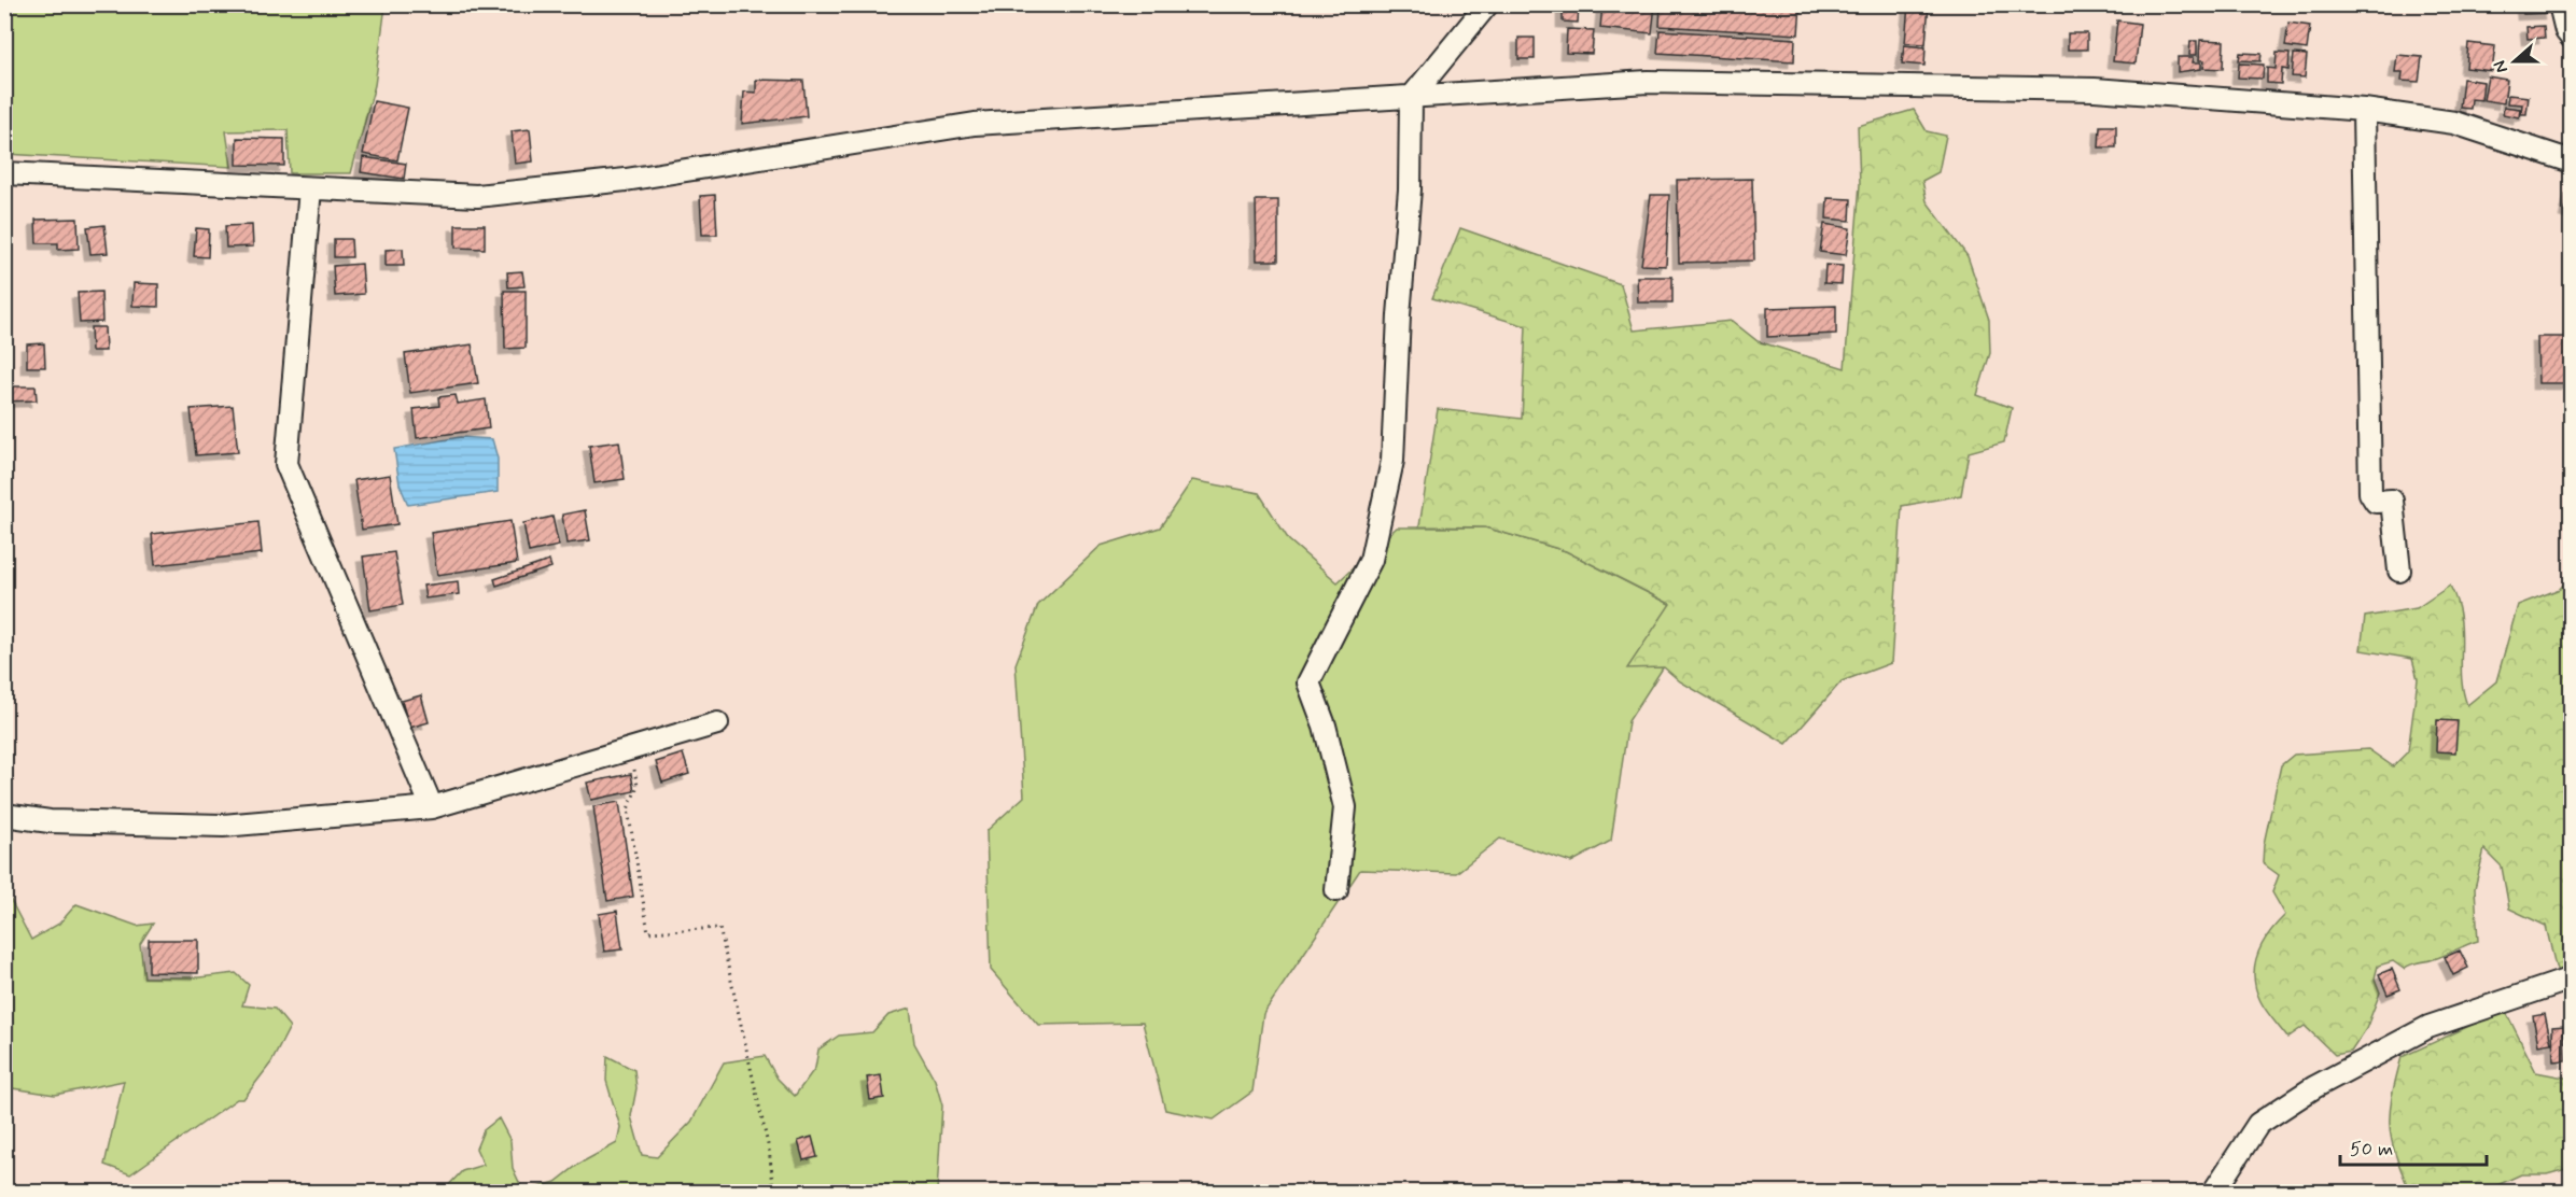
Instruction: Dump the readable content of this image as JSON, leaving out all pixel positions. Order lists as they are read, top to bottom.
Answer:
{
  "scale_bar": "50 m",
  "north": "left"
}
